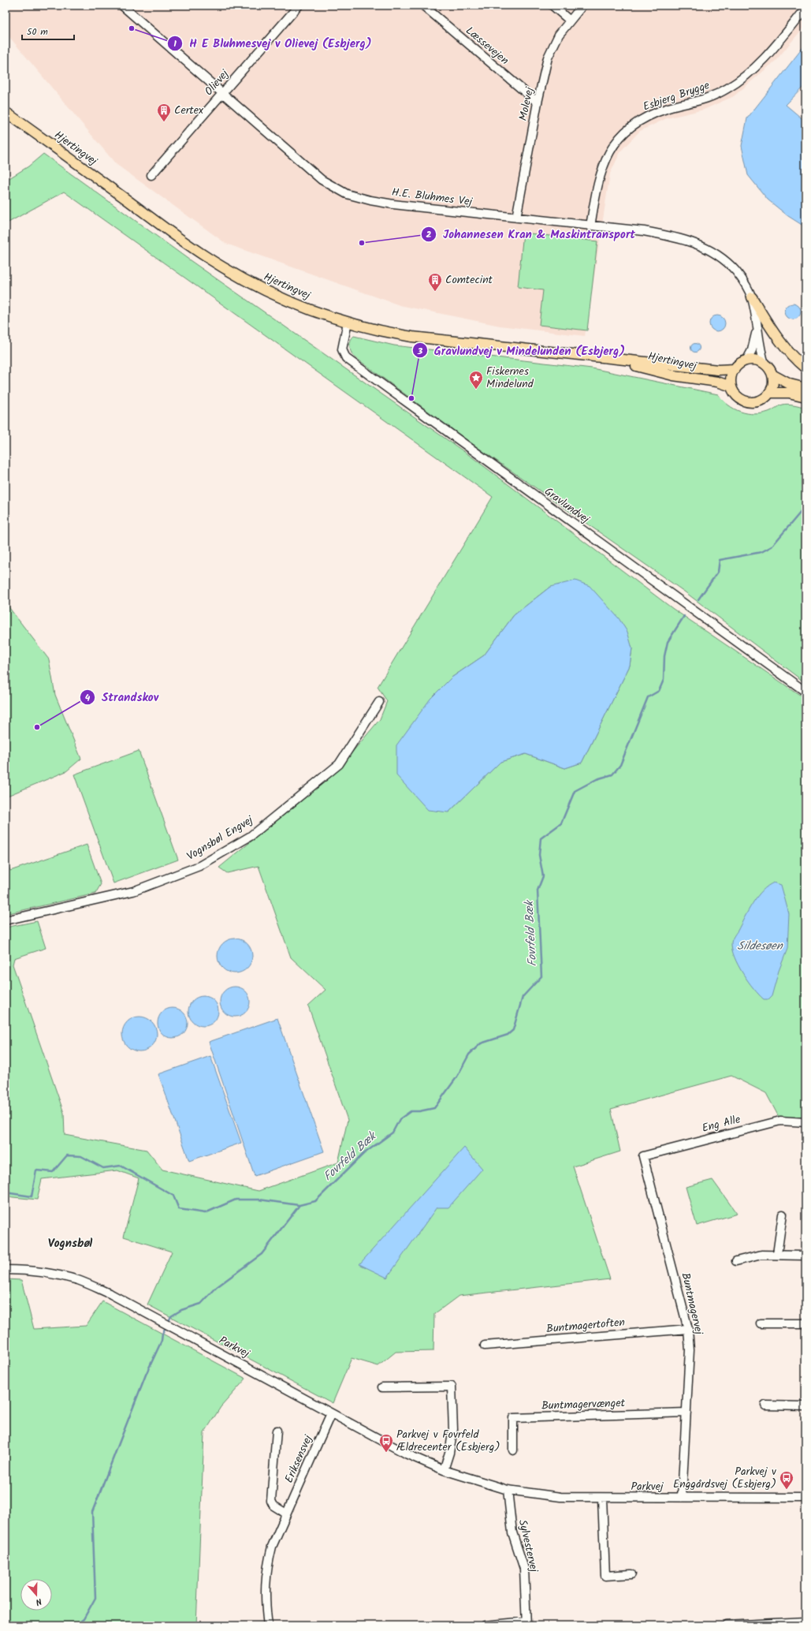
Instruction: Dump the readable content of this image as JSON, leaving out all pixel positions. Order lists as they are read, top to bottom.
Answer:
{
  "streets": {
    "main road": ["Hjertingvej"],
    "street": [
      "Læssevejen",
      "Olievej",
      "Esbjerg Brygge",
      "Molevej",
      "H.E. Bluhmes Vej",
      "Gravlundvej",
      "Vognsbøl Engvej",
      "Eng Alle",
      "Buntmagervej",
      "Buntmagertoften",
      "Parkvej",
      "Buntmagervænget",
      "Eriksensvej",
      "Sylvestervej"
    ]
  },
  "crossings": [
    ["Læssevejen", "Molevej"],
    ["Olievej", "H.E. Bluhmes Vej"],
    ["Esbjerg Brygge", "H.E. Bluhmes Vej"],
    ["Molevej", "H.E. Bluhmes Vej"],
    ["Hjertingvej", "H.E. Bluhmes Vej"],
    ["Hjertingvej", "Gravlundvej"],
    ["Eng Alle", "Buntmagervej"],
    ["Buntmagervej", "Buntmagertoften"],
    ["Buntmagervej", "Parkvej"],
    ["Buntmagervej", "Buntmagervænget"],
    ["Parkvej", "Eriksensvej"],
    ["Parkvej", "Sylvestervej"]
  ],
  "districts": ["Vognsbøl"],
  "water": ["Fovrfeld Bæk", "Sildesøen"],
  "places": {
    "other": [
      "H E Bluhmesvej v Olievej (Esbjerg)",
      "Johannesen Kran & Maskintransport",
      "Gravlundvej v Mindelunden (Esbjerg)",
      "Strandskov"
    ],
    "building": ["Certex", "Comtecint"],
    "place": ["Fiskernes Mindelund"],
    "bus stop": ["Parkvej v Fovrfeld Ældrecenter (Esbjerg)", "Parkvej v Enggårdsvej (Esbjerg)"]
  },
  "scale_bar": "50 m",
  "north": "bottom"
}
